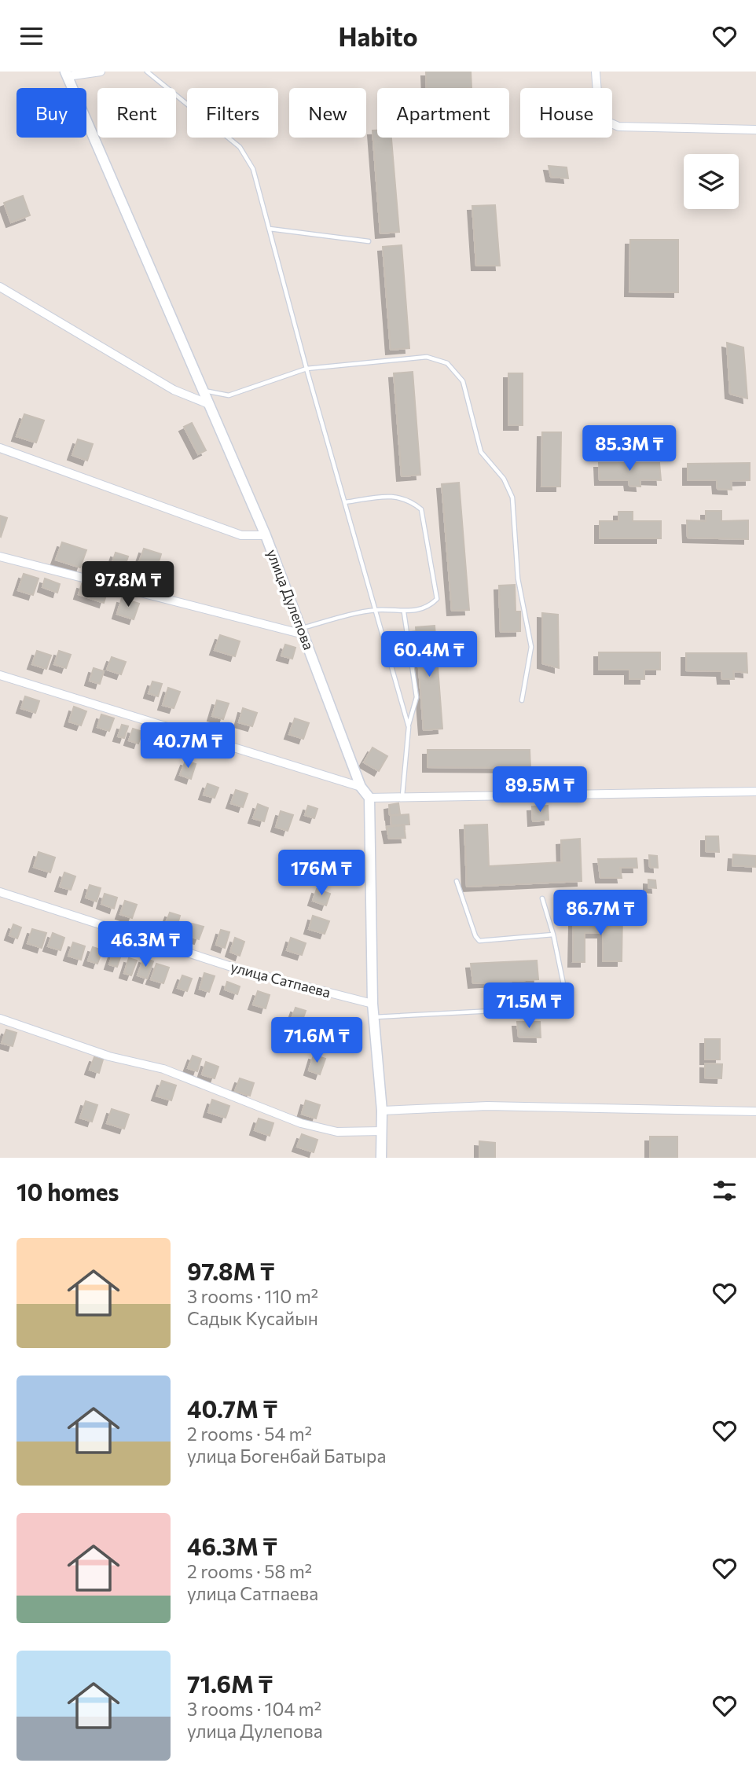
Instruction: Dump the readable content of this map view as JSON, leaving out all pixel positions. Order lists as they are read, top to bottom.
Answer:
{
  "streets": {
    "street": ["улица Дулепова", "улица Сатпаева"]
  },
  "page": {
    "header": "Habito",
    "chip": [
      "Buy",
      "Rent",
      "Filters",
      "New",
      "Apartment",
      "House"
    ],
    "price": [
      "85.3M ₸",
      "97.8M ₸",
      "60.4M ₸",
      "40.7M ₸",
      "89.5M ₸",
      "176M ₸",
      "86.7M ₸",
      "46.3M ₸",
      "71.5M ₸",
      "71.6M ₸"
    ],
    "heading": "10 homes",
    "list": [
      {
        "name": "97.8M ₸",
        "note": "3 rooms · 110 m² · Садык Кусайын"
      },
      {
        "name": "40.7M ₸",
        "note": "2 rooms · 54 m² · улица Богенбай Батыра"
      },
      {
        "name": "46.3M ₸",
        "note": "2 rooms · 58 m² · улица Сатпаева"
      },
      {
        "name": "71.6M ₸",
        "note": "3 rooms · 104 m² · улица Дулепова"
      }
    ]
  }
}
